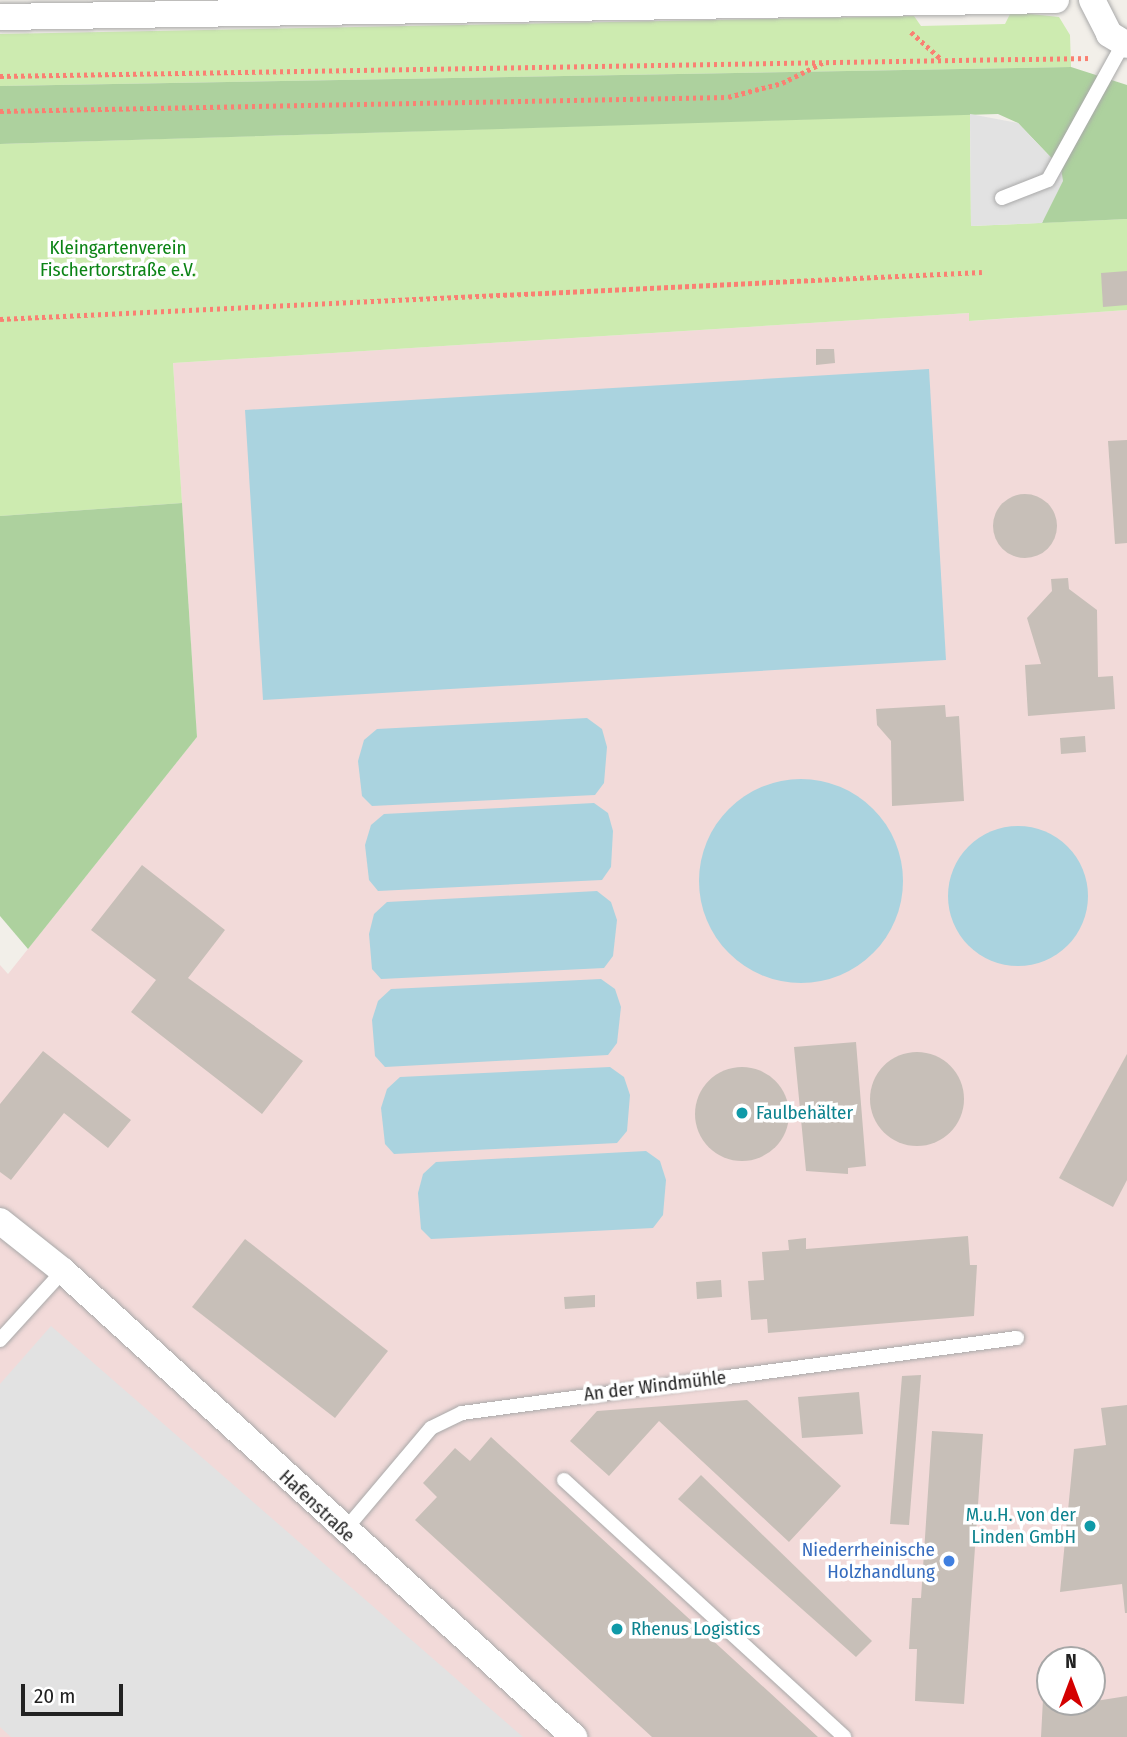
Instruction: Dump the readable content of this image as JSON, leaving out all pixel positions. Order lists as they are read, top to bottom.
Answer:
{
  "streets": {
    "street": ["Hafenstraße"],
    "lane": ["An der Windmühle"]
  },
  "crossings": [
    ["An der Windmühle", "Hafenstraße"]
  ],
  "parks": ["Kleingartenverein Fischertorstraße e.V."],
  "places": [
    "Faulbehälter",
    "M.u.H. von der Linden GmbH",
    "Niederrheinische Holzhandlung",
    "Rhenus Logistics"
  ],
  "scale_bar": "20 m",
  "north": "top"
}
